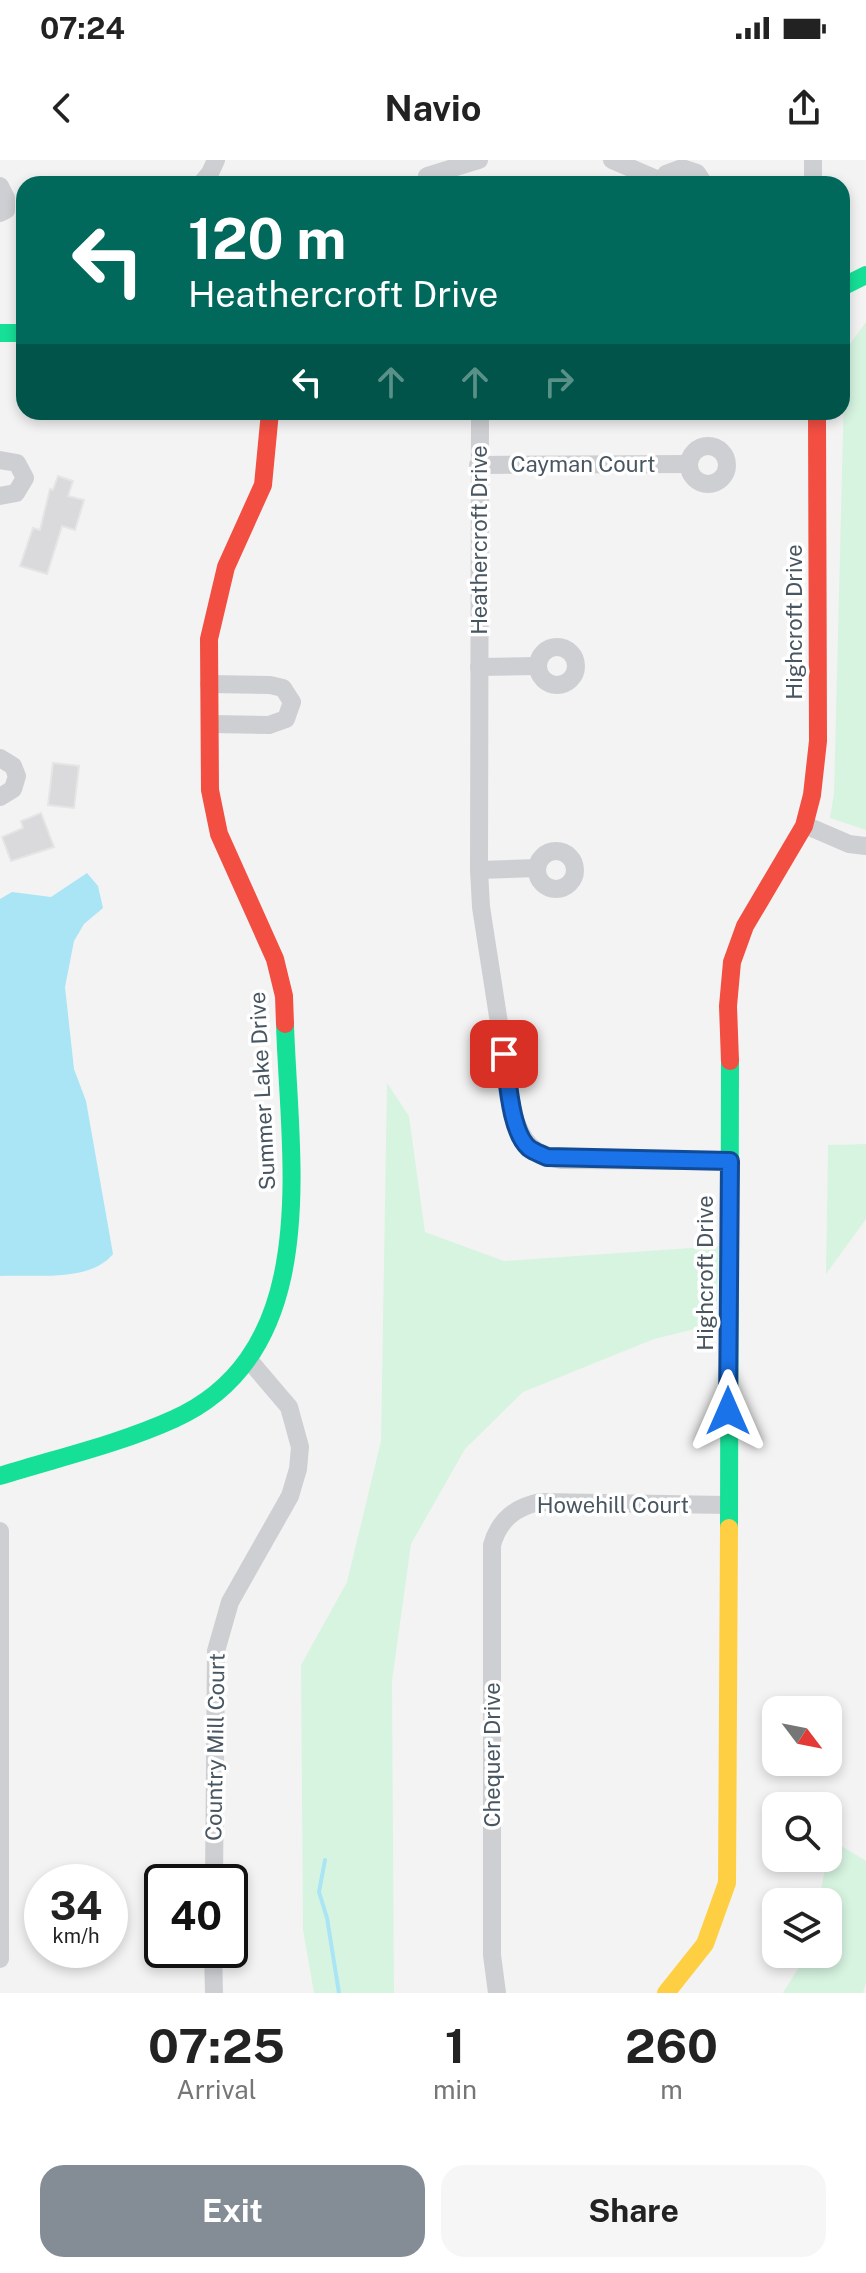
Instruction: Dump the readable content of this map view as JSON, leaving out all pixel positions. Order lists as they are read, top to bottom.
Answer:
{
  "streets": {
    "street": [
      "Cayman Court",
      "Heathercroft Drive",
      "Highcroft Drive",
      "Summer Lake Drive",
      "Howehill Court",
      "Country Mill Court",
      "Chequer Drive"
    ]
  },
  "crossings": [
    ["Cayman Court", "Heathercroft Drive"],
    ["Heathercroft Drive", "Highcroft Drive"],
    ["Highcroft Drive", "Howehill Court"],
    ["Summer Lake Drive", "Country Mill Court"],
    ["Howehill Court", "Chequer Drive"]
  ],
  "north": "bottom right",
  "page": {
    "status": "07:24",
    "header": "Navio",
    "turn": ["120 m", "Heathercroft Drive"],
    "speed": "34 km/h",
    "limit": "40",
    "eta": [
      "07:25",
      "Arrival",
      "1",
      "min",
      "260",
      "m"
    ],
    "buttons": ["Exit", "Share"]
  }
}
